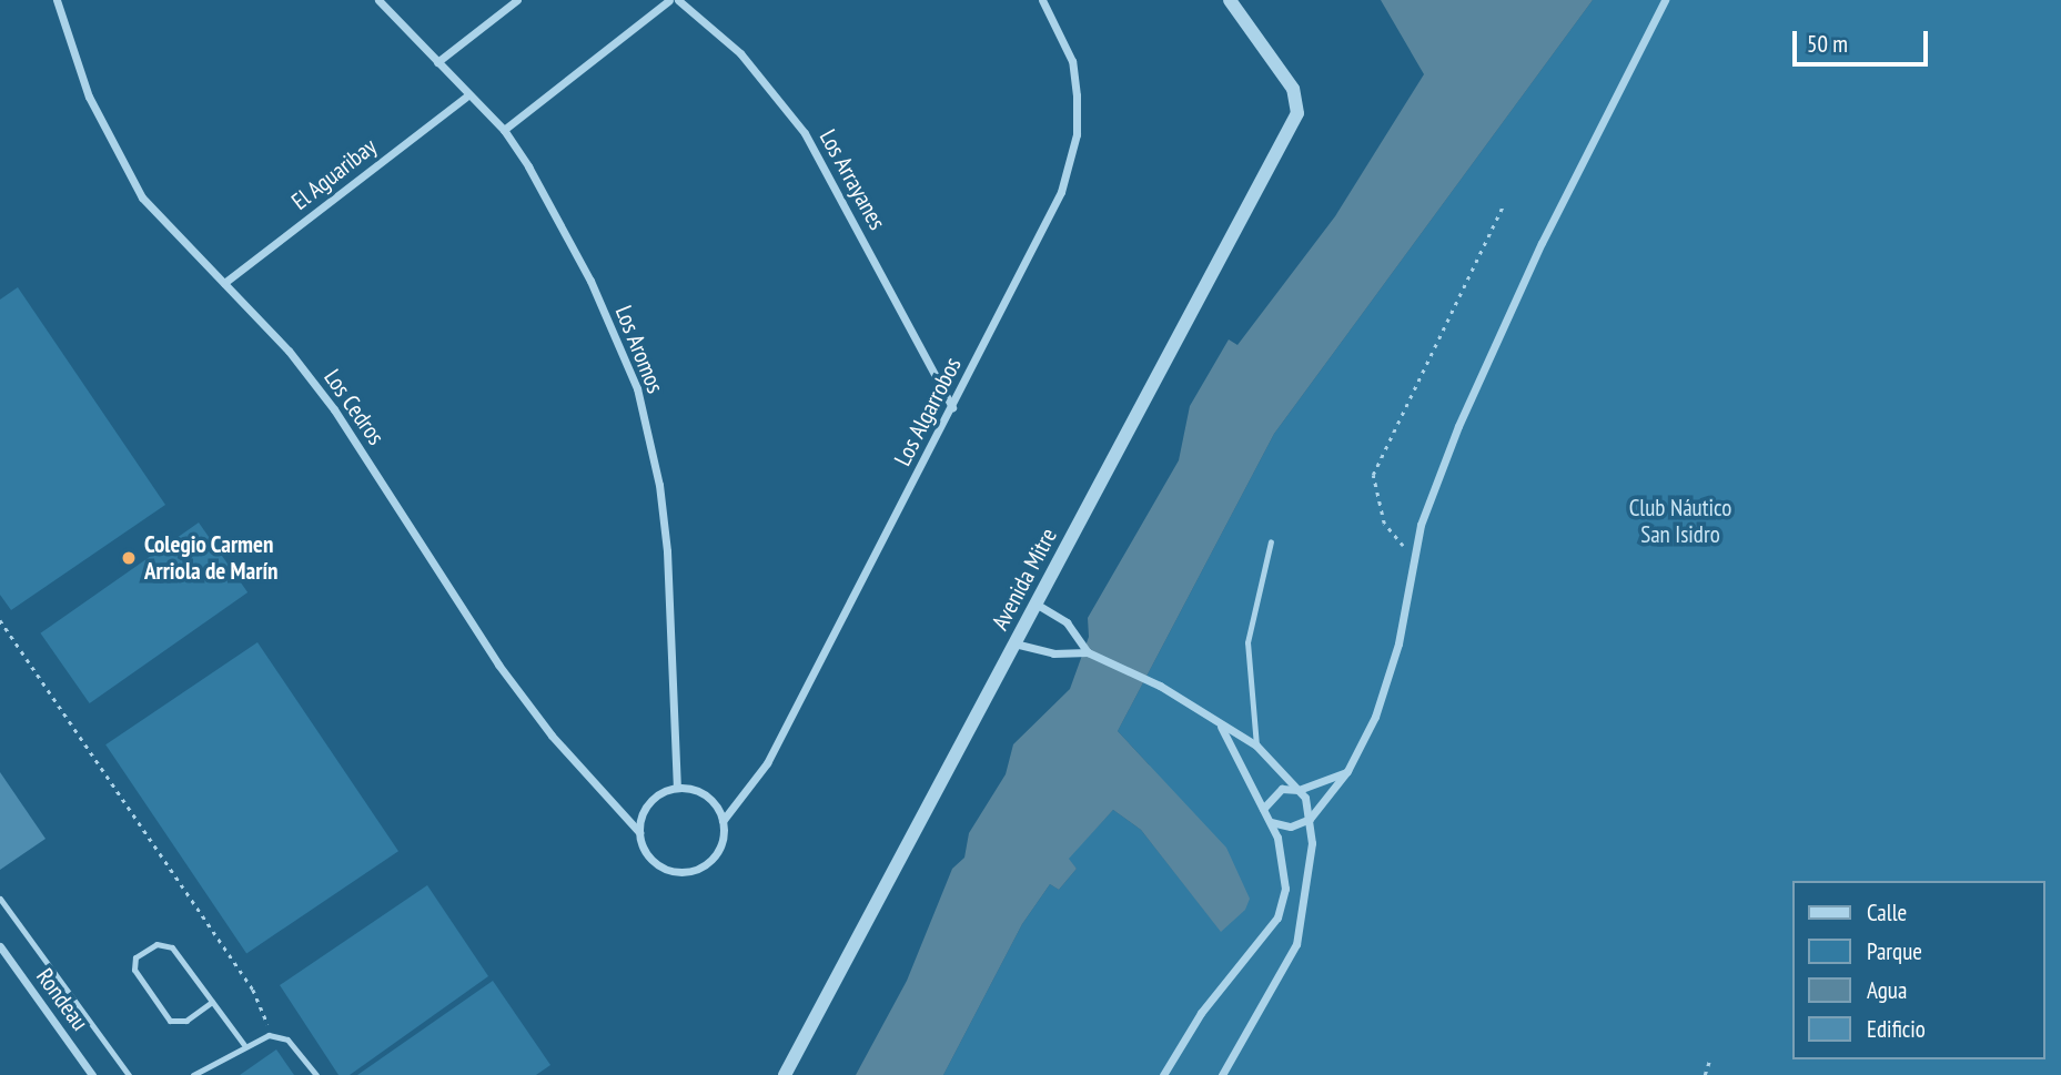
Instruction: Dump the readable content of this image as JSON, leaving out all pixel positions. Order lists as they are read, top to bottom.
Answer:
{
  "streets": {
    "street": [
      "El Aguaribay",
      "Los Arrayanes",
      "Los Aromos",
      "Los Cedros",
      "Los Algarrobos",
      "Avenida Mitre",
      "Rondeau"
    ]
  },
  "crossings": [
    ["El Aguaribay", "Los Aromos"],
    ["El Aguaribay", "Los Cedros"],
    ["Los Arrayanes", "Los Algarrobos"],
    ["Los Aromos", "Los Cedros"],
    ["Los Aromos", "Los Algarrobos"],
    ["Los Cedros", "Los Algarrobos"]
  ],
  "parks": ["Club Náutico San Isidro"],
  "places": ["Colegio Carmen Arriola de Marín"],
  "legend": [
    "Calle",
    "Parque",
    "Agua",
    "Edificio"
  ],
  "scale_bar": "50 m"
}
